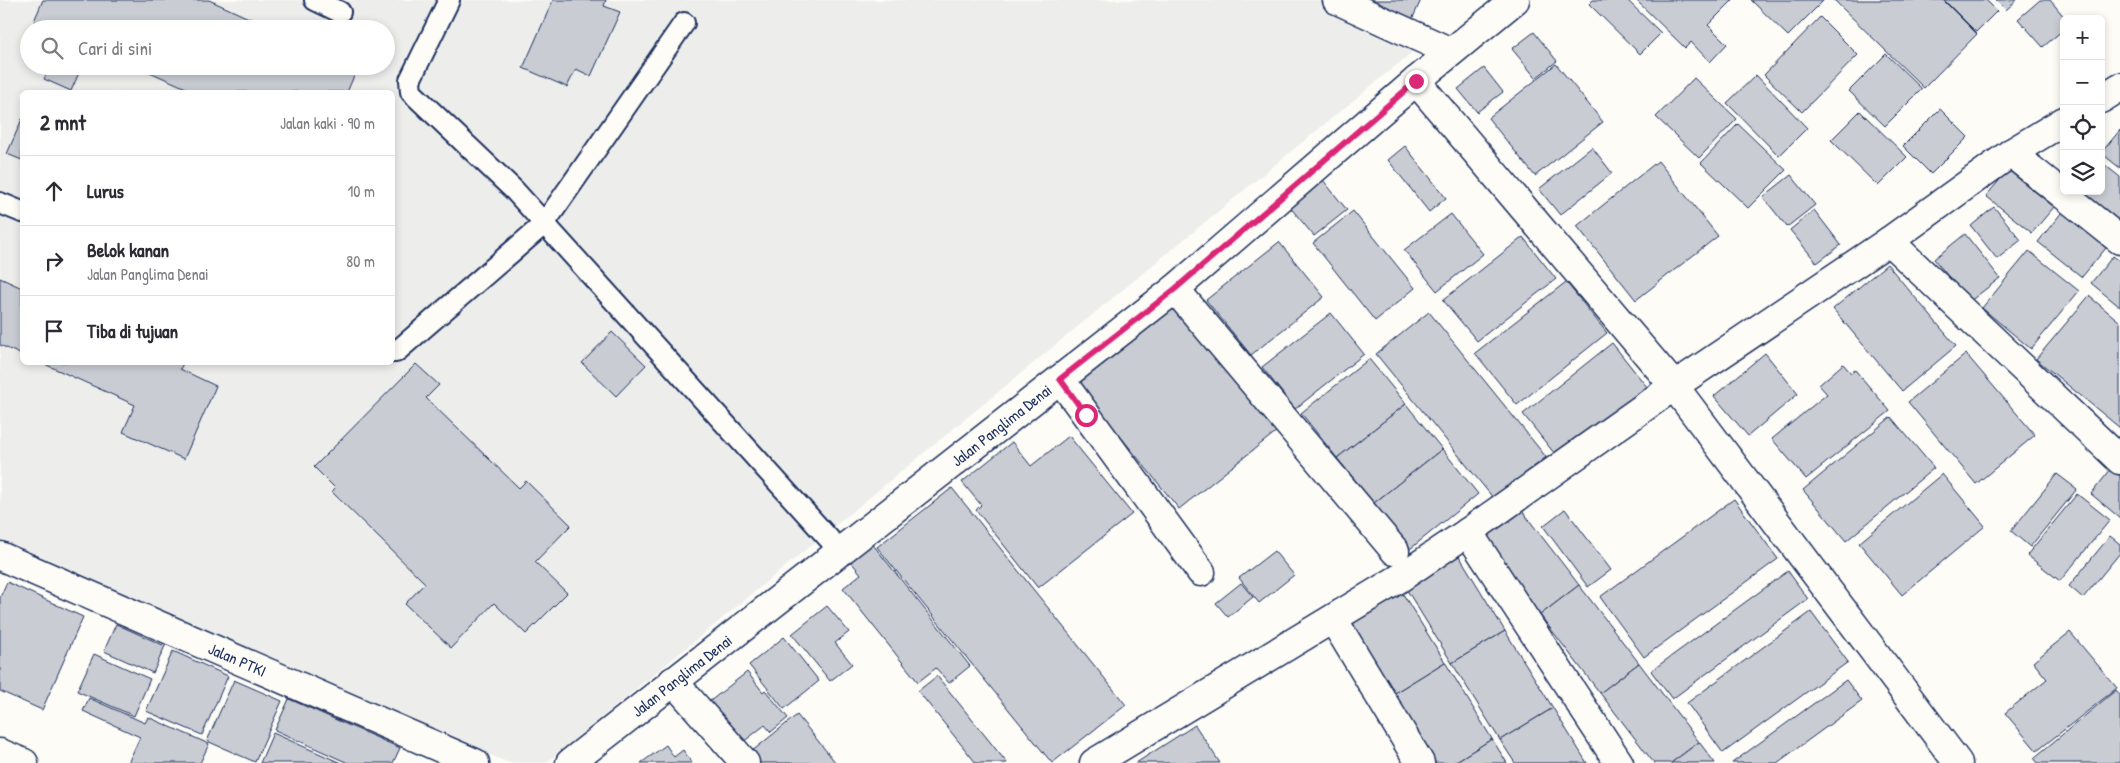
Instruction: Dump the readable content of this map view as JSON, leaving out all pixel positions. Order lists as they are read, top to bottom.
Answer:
{
  "streets": {
    "street": ["Jalan Panglima Denai", "Jalan PTKI"]
  },
  "page": {
    "map_buttons": ["+", "−"],
    "search": "Cari di sini",
    "heading": ["2 mnt", "Jalan kaki · 90 m"],
    "list": [
      ["Lurus", "10 m"],
      ["Belok kanan", "Jalan Panglima Denai", "80 m"],
      "Tiba di tujuan"
    ]
  }
}
